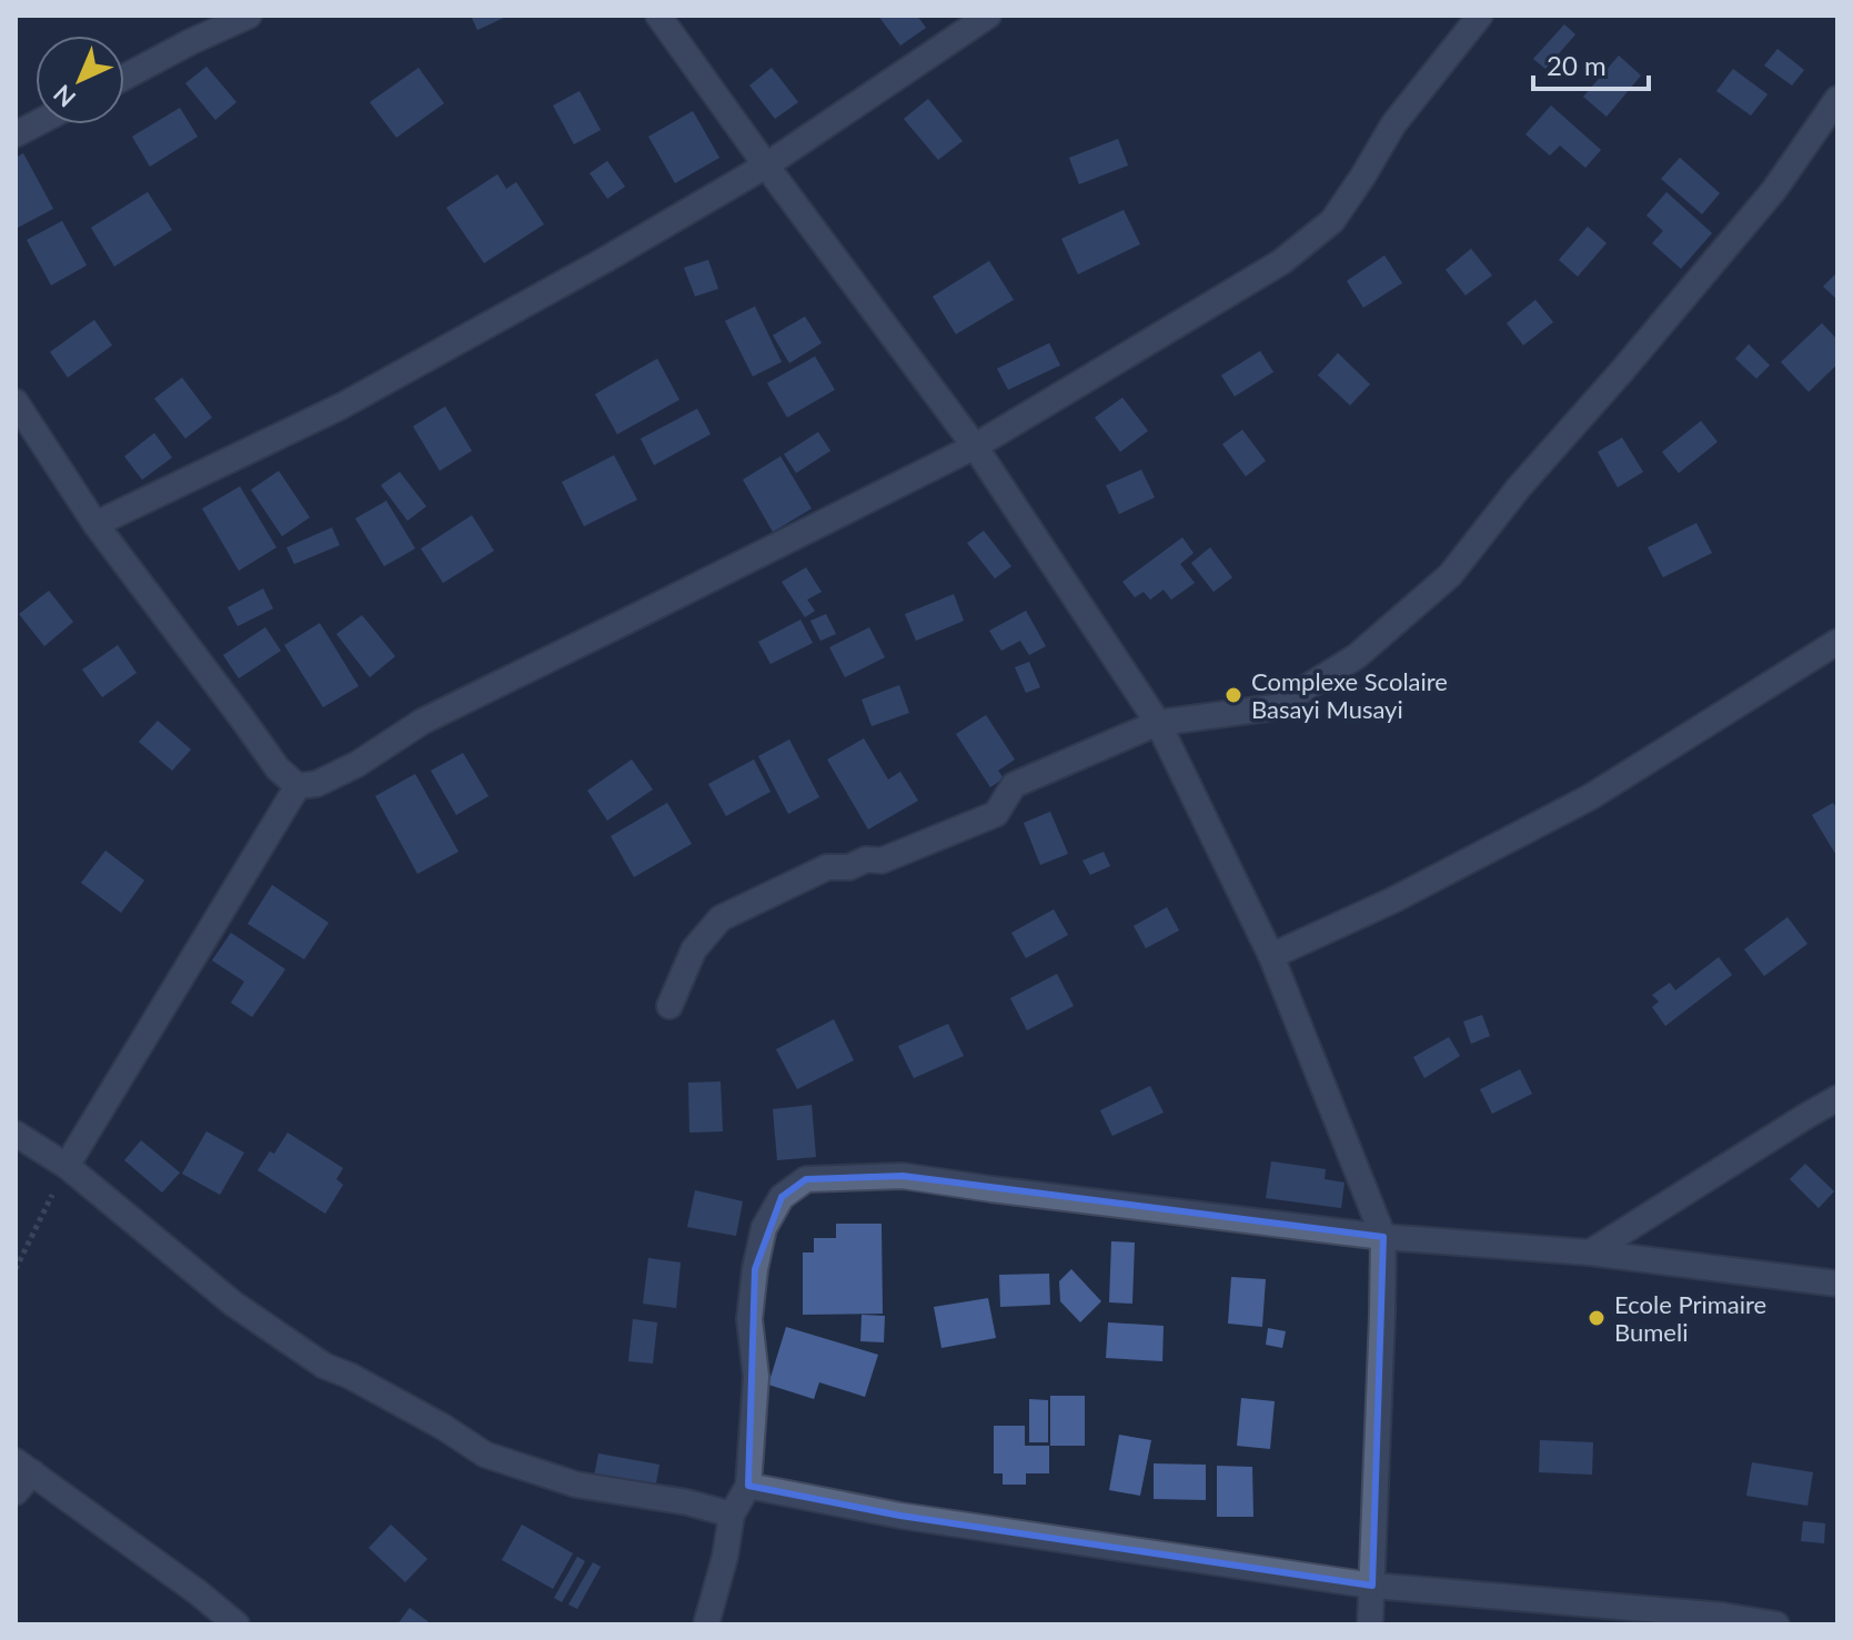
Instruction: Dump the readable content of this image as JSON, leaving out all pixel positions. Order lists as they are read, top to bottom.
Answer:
{
  "places": ["Complexe Scolaire Basayi Musayi", "Ecole Primaire Bumeli"],
  "scale_bar": "20 m",
  "north": "bottom left"
}
